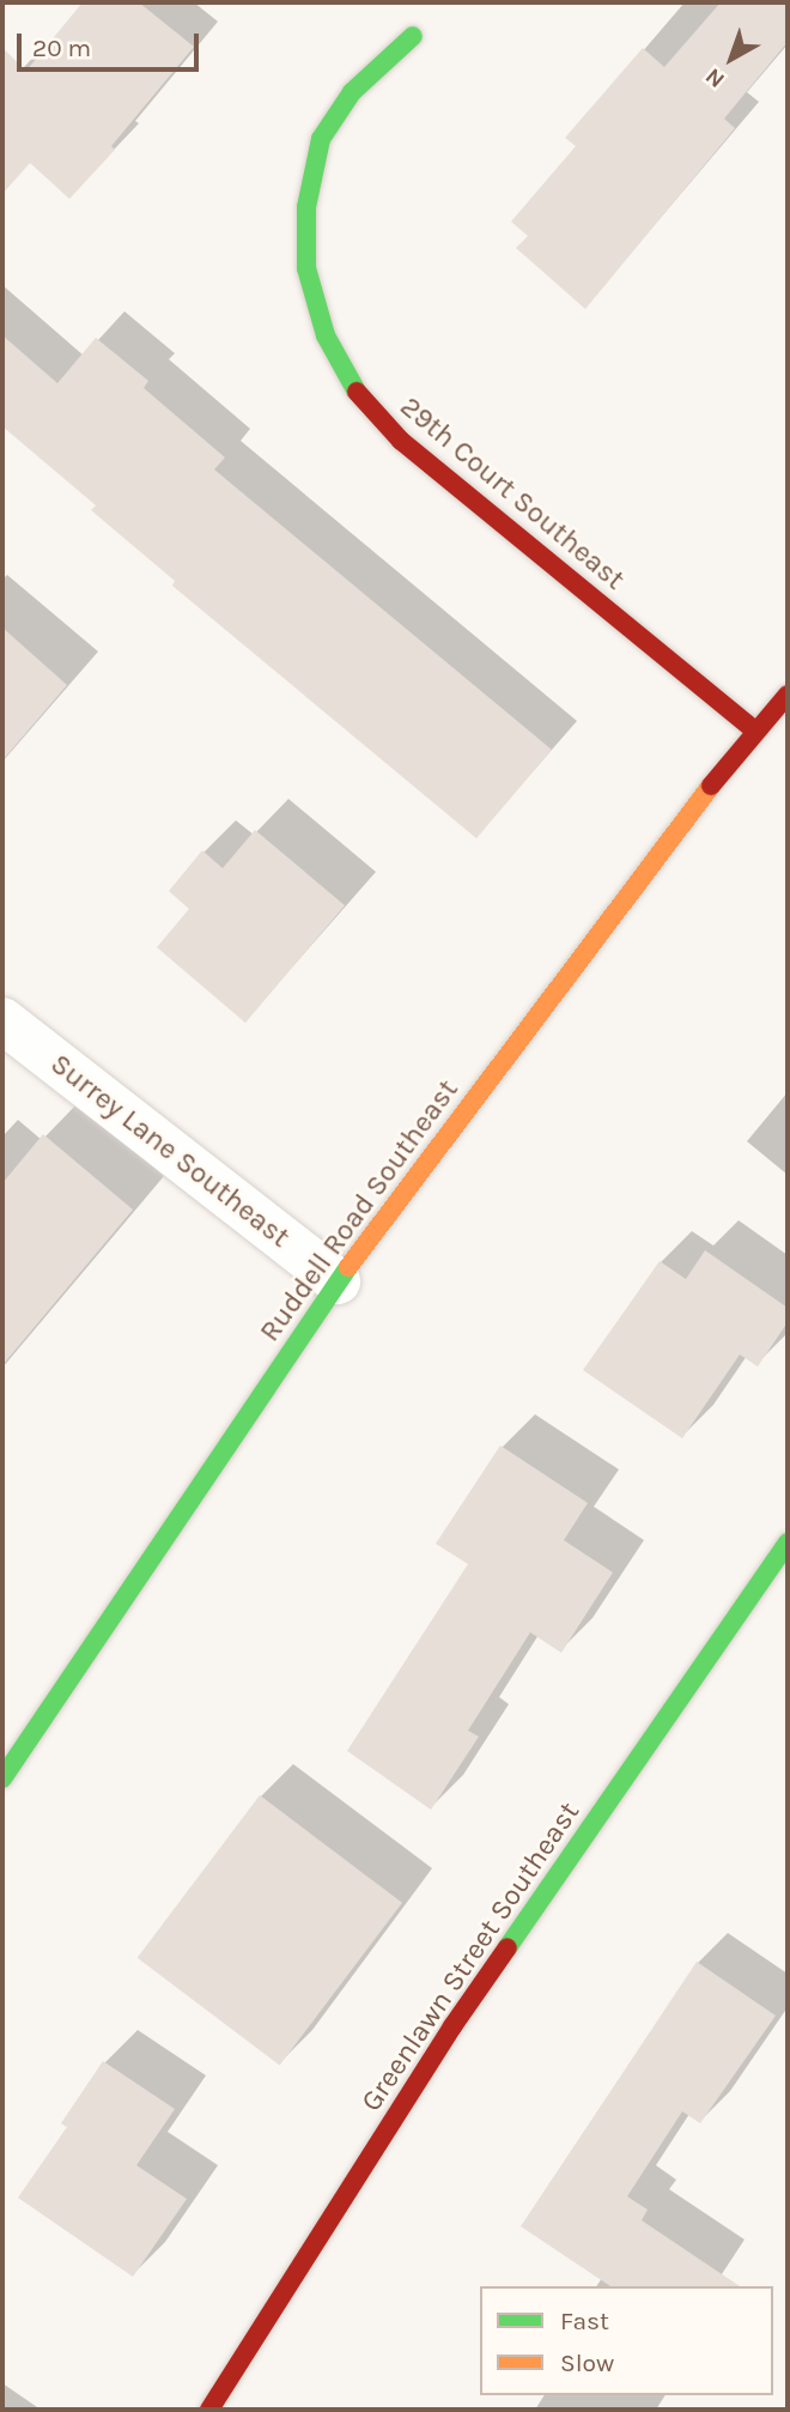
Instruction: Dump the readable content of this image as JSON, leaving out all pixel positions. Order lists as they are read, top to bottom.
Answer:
{
  "streets": {
    "street": [
      "29th Court Southeast",
      "Surrey Lane Southeast",
      "Ruddell Road Southeast",
      "Greenlawn Street Southeast"
    ]
  },
  "crossings": [
    ["29th Court Southeast", "Ruddell Road Southeast"],
    ["Surrey Lane Southeast", "Ruddell Road Southeast"]
  ],
  "legend": ["Fast", "Slow"],
  "scale_bar": "20 m",
  "north": "bottom left"
}
